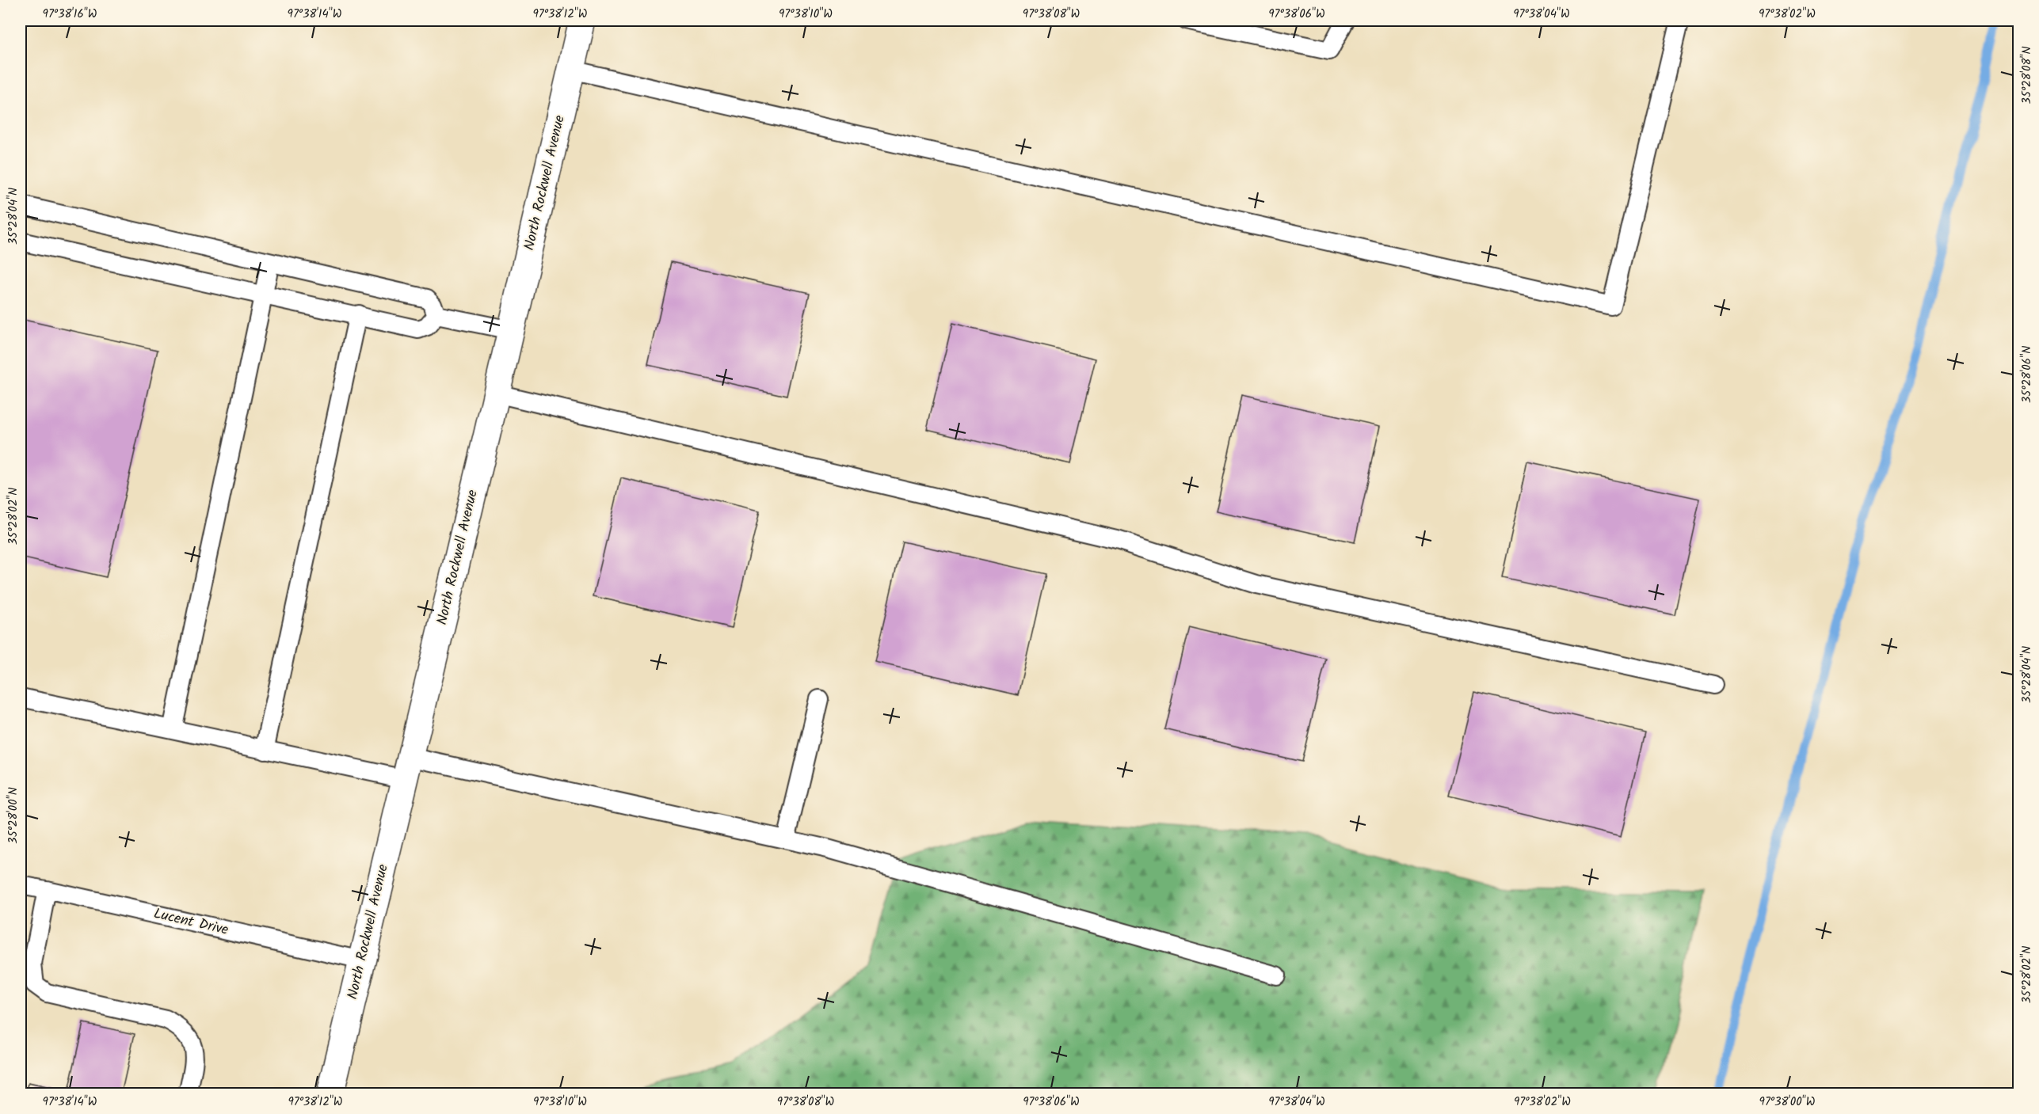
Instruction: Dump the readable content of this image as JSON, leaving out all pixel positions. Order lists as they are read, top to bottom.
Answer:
{
  "streets": {
    "main road": ["North Rockwell Avenue"],
    "lane": ["Lucent Drive"]
  },
  "crossings": [
    ["North Rockwell Avenue", "Lucent Drive"]
  ],
  "coordinates": [
    "97°38'16\"W",
    "97°38'14\"W",
    "97°38'12\"W",
    "97°38'10\"W",
    "97°38'08\"W",
    "97°38'06\"W",
    "97°38'04\"W",
    "97°38'02\"W",
    "35°28'08\"N",
    "35°28'04\"N",
    "35°28'06\"N",
    "35°28'02\"N",
    "35°28'00\"N",
    "97°38'00\"W"
  ]
}
